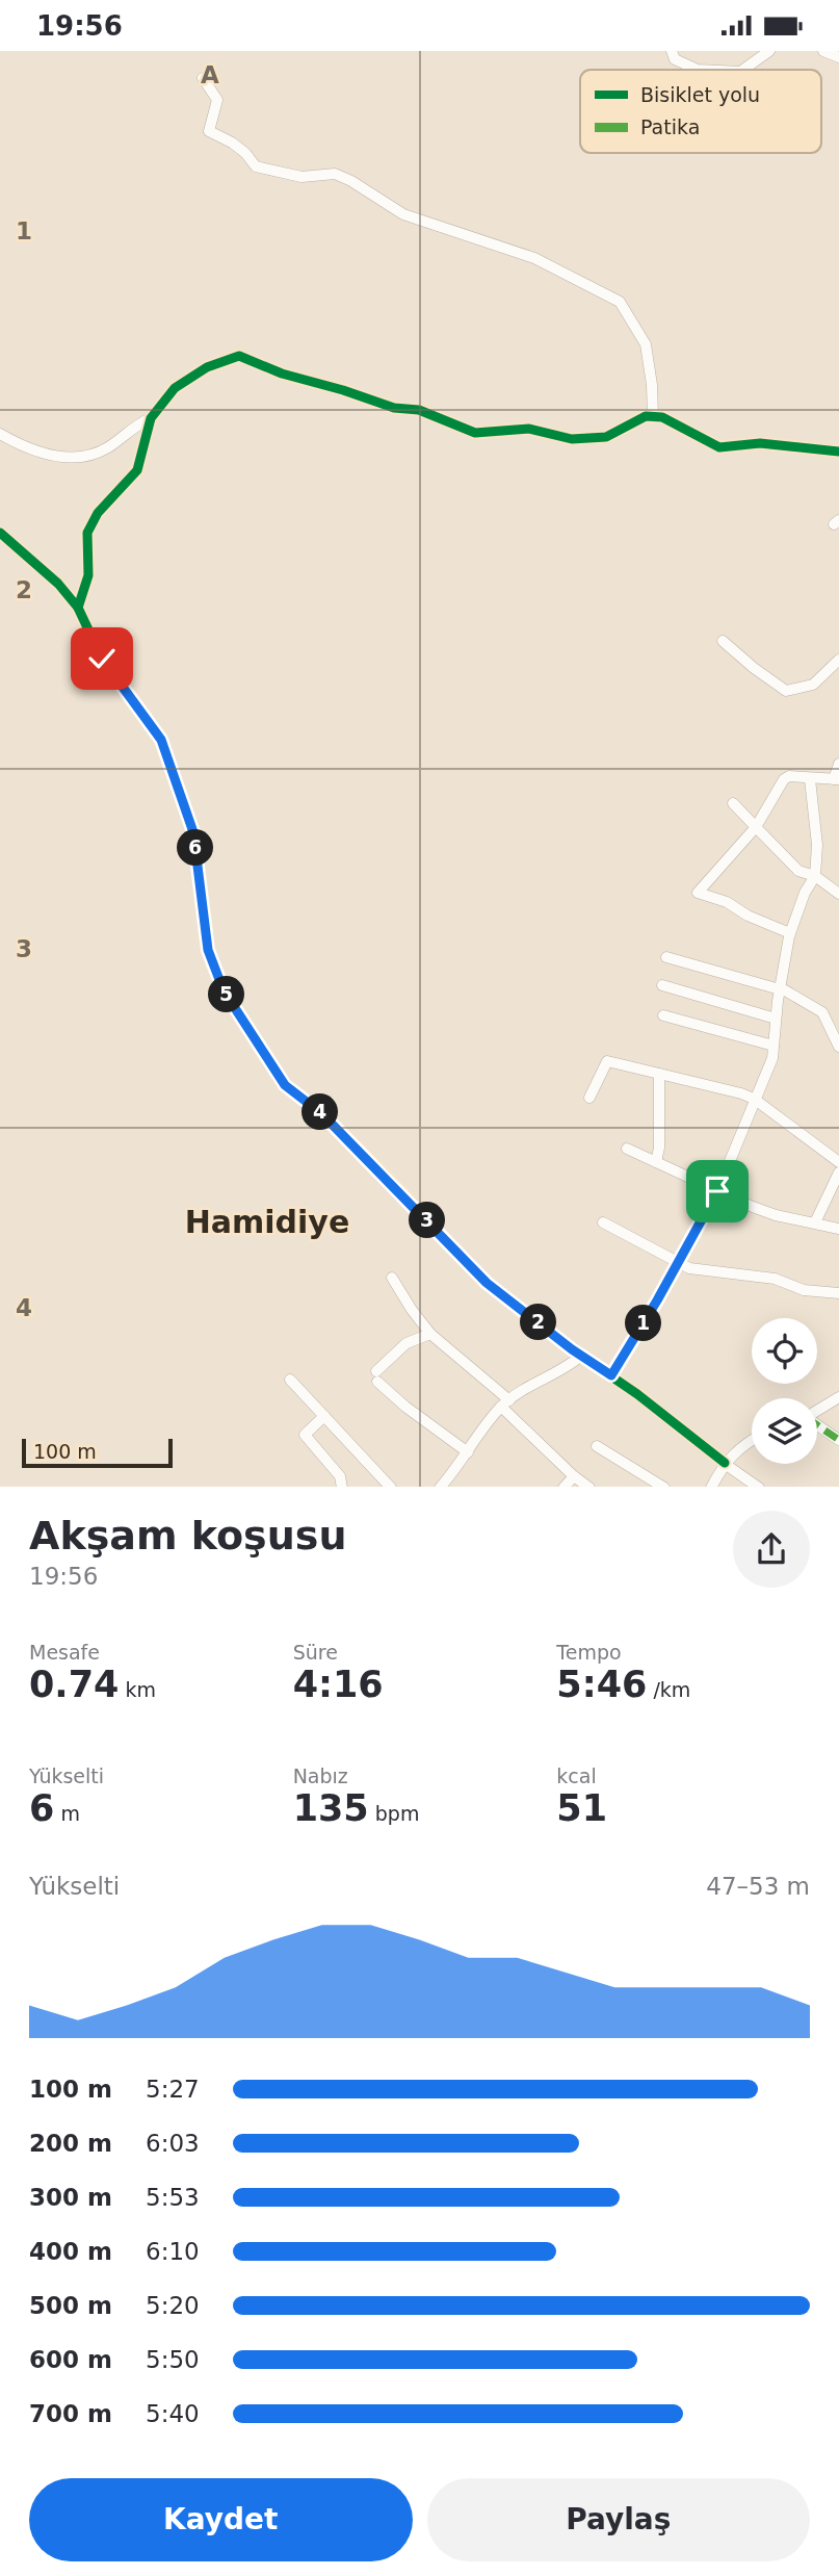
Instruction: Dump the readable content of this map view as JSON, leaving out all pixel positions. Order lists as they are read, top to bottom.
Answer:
{
  "districts": ["Hamidiye"],
  "legend": ["Bisiklet yolu", "Patika"],
  "scale_bar": "100 m",
  "page": {
    "status": "19:56",
    "pins": [
      "6",
      "5",
      "4",
      "3",
      "2",
      "1"
    ],
    "scale": "100 m",
    "heading": ["Akşam koşusu", "19:56"],
    "stats": [
      ["Mesafe", "0.74 km"],
      ["Süre", "4:16"],
      ["Tempo", "5:46 /km"],
      ["Yükselti", "6 m"],
      ["Nabız", "135 bpm"],
      ["kcal", "51"]
    ],
    "chart": ["Yükselti", "47–53 m"],
    "list": [
      {
        "name": "100 m",
        "note": "5:27"
      },
      {
        "name": "200 m",
        "note": "6:03"
      },
      {
        "name": "300 m",
        "note": "5:53"
      },
      {
        "name": "400 m",
        "note": "6:10"
      },
      {
        "name": "500 m",
        "note": "5:20"
      },
      {
        "name": "600 m",
        "note": "5:50"
      },
      {
        "name": "700 m",
        "note": "5:40"
      }
    ],
    "buttons": ["Kaydet", "Paylaş"]
  },
  "grid": {
    "columns": ["A"],
    "rows": [
      "1",
      "2",
      "3",
      "4"
    ]
  }
}
